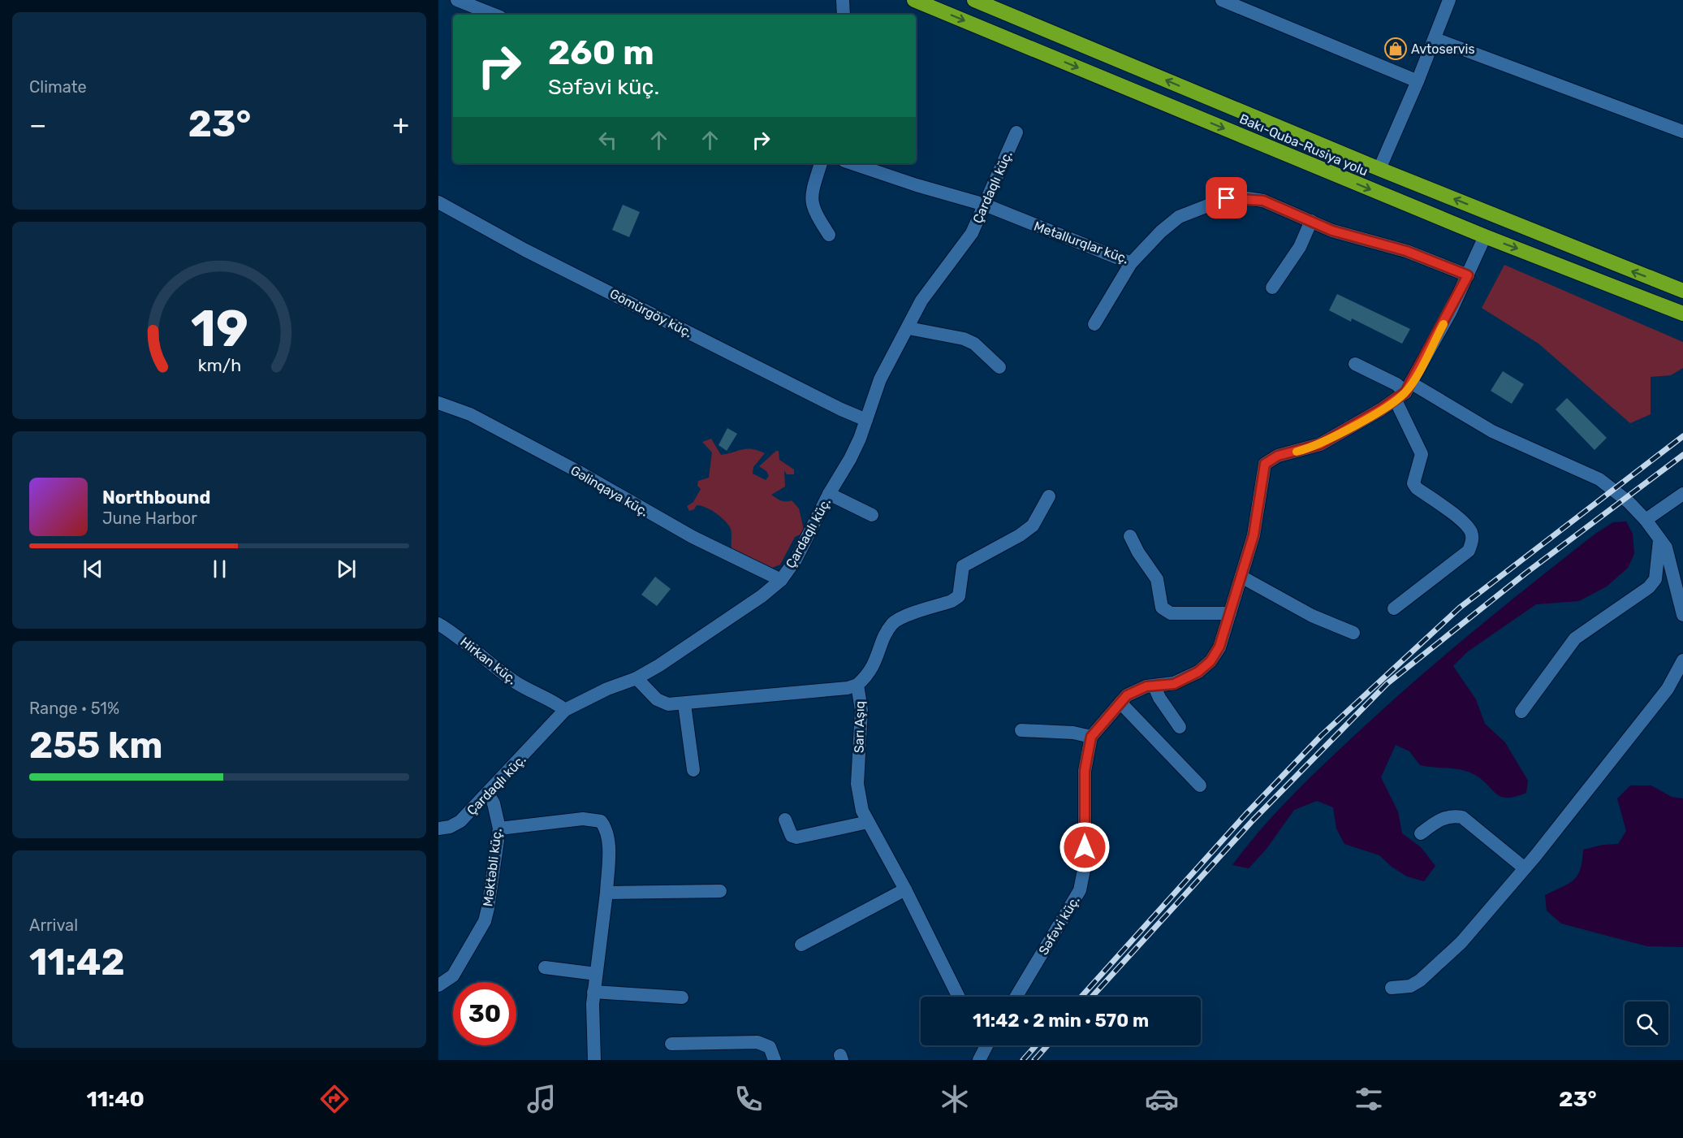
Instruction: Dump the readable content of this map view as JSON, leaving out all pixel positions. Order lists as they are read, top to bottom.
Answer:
{
  "streets": {
    "highway": ["Bakı-Quba-Rusiya yolu"],
    "street": [
      "Çardaqlı küç.",
      "Metallurqlar küç.",
      "Gömürgöy küç.",
      "Gəlinqaya küç.",
      "Hirkan küç.",
      "Sarı Aşıq",
      "Məktəbli küç.",
      "Səfəvi küç."
    ]
  },
  "crossings": [
    ["Çardaqlı küç.", "Metallurqlar küç."],
    ["Çardaqlı küç.", "Gömürgöy küç."],
    ["Çardaqlı küç.", "Gəlinqaya küç."],
    ["Çardaqlı küç.", "Hirkan küç."],
    ["Çardaqlı küç.", "Məktəbli küç."]
  ],
  "places": {
    "shop": ["Avtoservis"]
  },
  "page": {
    "tile": [
      "Climate",
      ["Range · 51%", "255 km"],
      ["Arrival", "11:42"]
    ],
    "turn": ["260 m", "Səfəvi küç."],
    "heat": ["−", "23°", "+"],
    "song": ["Northbound", "June Harbor"],
    "limit": "30",
    "trip": "11:42 · 2 min · 570 m",
    "tabs": ["11:40", "23°"],
    "gauge": ["19", "km/h"]
  }
}
